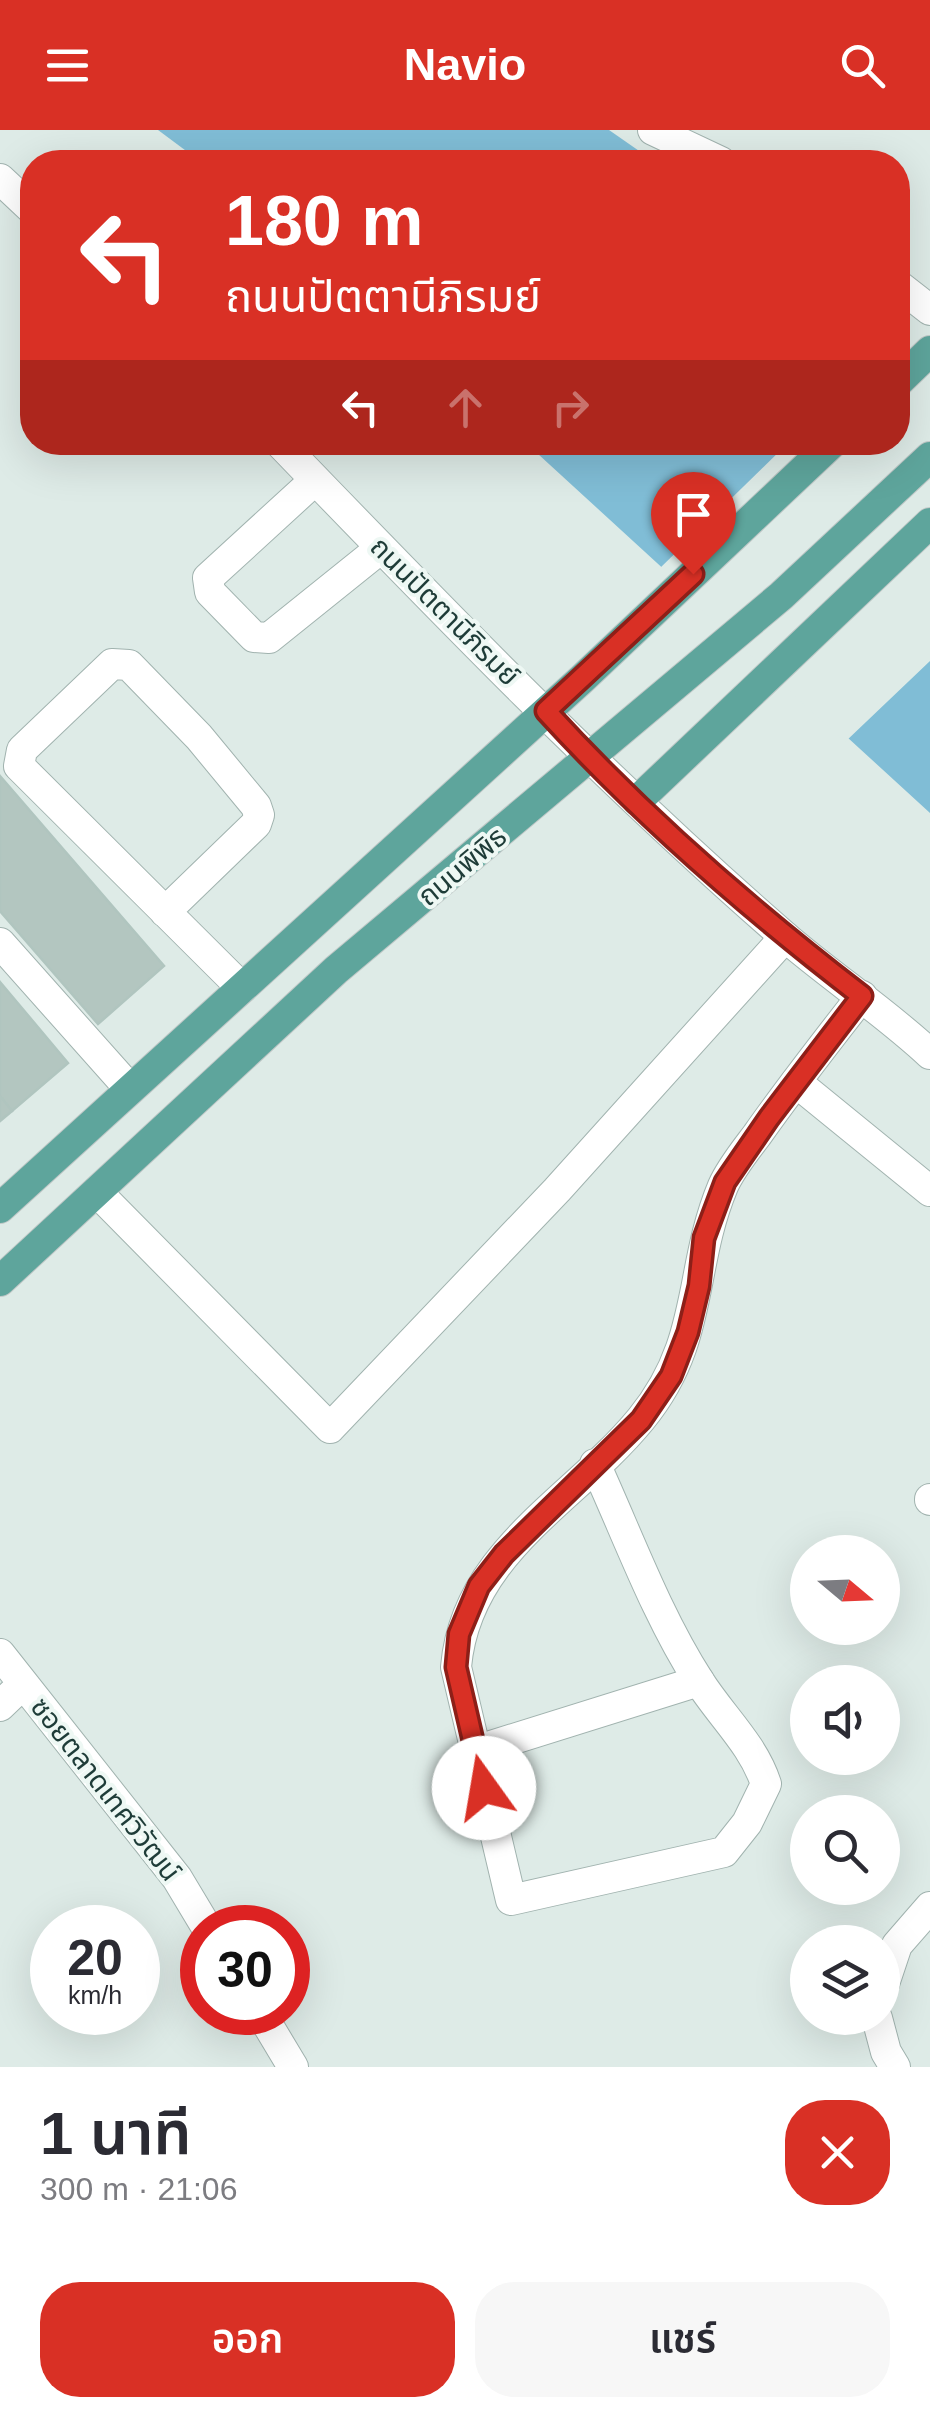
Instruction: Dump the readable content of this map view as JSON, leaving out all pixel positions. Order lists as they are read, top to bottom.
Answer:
{
  "streets": {
    "main road": ["ถนนพิพิธ"],
    "street": ["ถนนปัตตานีภิรมย์", "ซอยตลาดเทศวิวัฒน์"]
  },
  "crossings": [
    ["ถนนปัตตานีภิรมย์", "ถนนพิพิธ"]
  ],
  "north": "right",
  "page": {
    "header": "Navio",
    "turn": ["180 m", "ถนนปัตตานีภิรมย์"],
    "speed": "20 km/h",
    "limit": "30",
    "heading": ["1 นาที", "300 m · 21:06"],
    "buttons": ["ออก", "แชร์"]
  }
}
